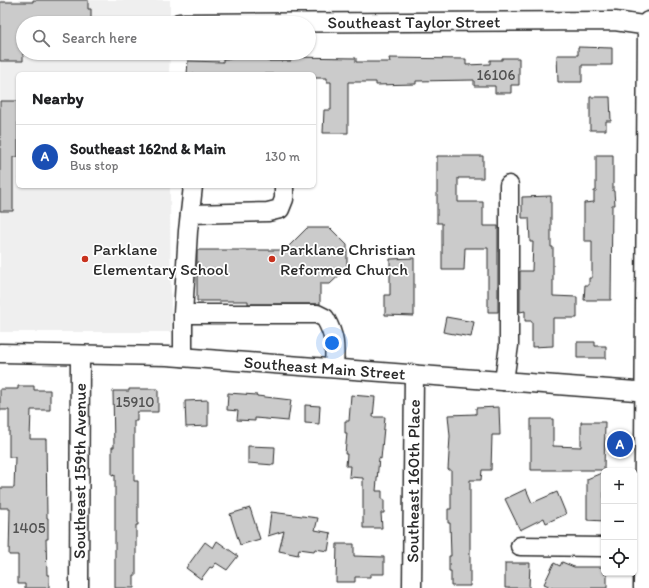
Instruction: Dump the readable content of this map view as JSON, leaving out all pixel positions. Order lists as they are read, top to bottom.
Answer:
{
  "streets": {
    "street": [
      "Southeast Taylor Street",
      "Southeast Main Street",
      "Southeast 159th Avenue",
      "Southeast 160th Place"
    ]
  },
  "crossings": [
    ["Southeast Main Street", "Southeast 159th Avenue"],
    ["Southeast Main Street", "Southeast 160th Place"]
  ],
  "places": ["Parklane Elementary School", "Parklane Christian Reformed Church"],
  "house_numbers": ["16106", "15910", "1405"],
  "page": {
    "search": "Search here",
    "heading": "Nearby",
    "list": [
      {
        "mark": "A",
        "name": "Southeast 162nd & Main",
        "note": "Bus stop",
        "value": "130 m"
      }
    ],
    "pins": "A",
    "map_buttons": ["+", "−"]
  }
}
